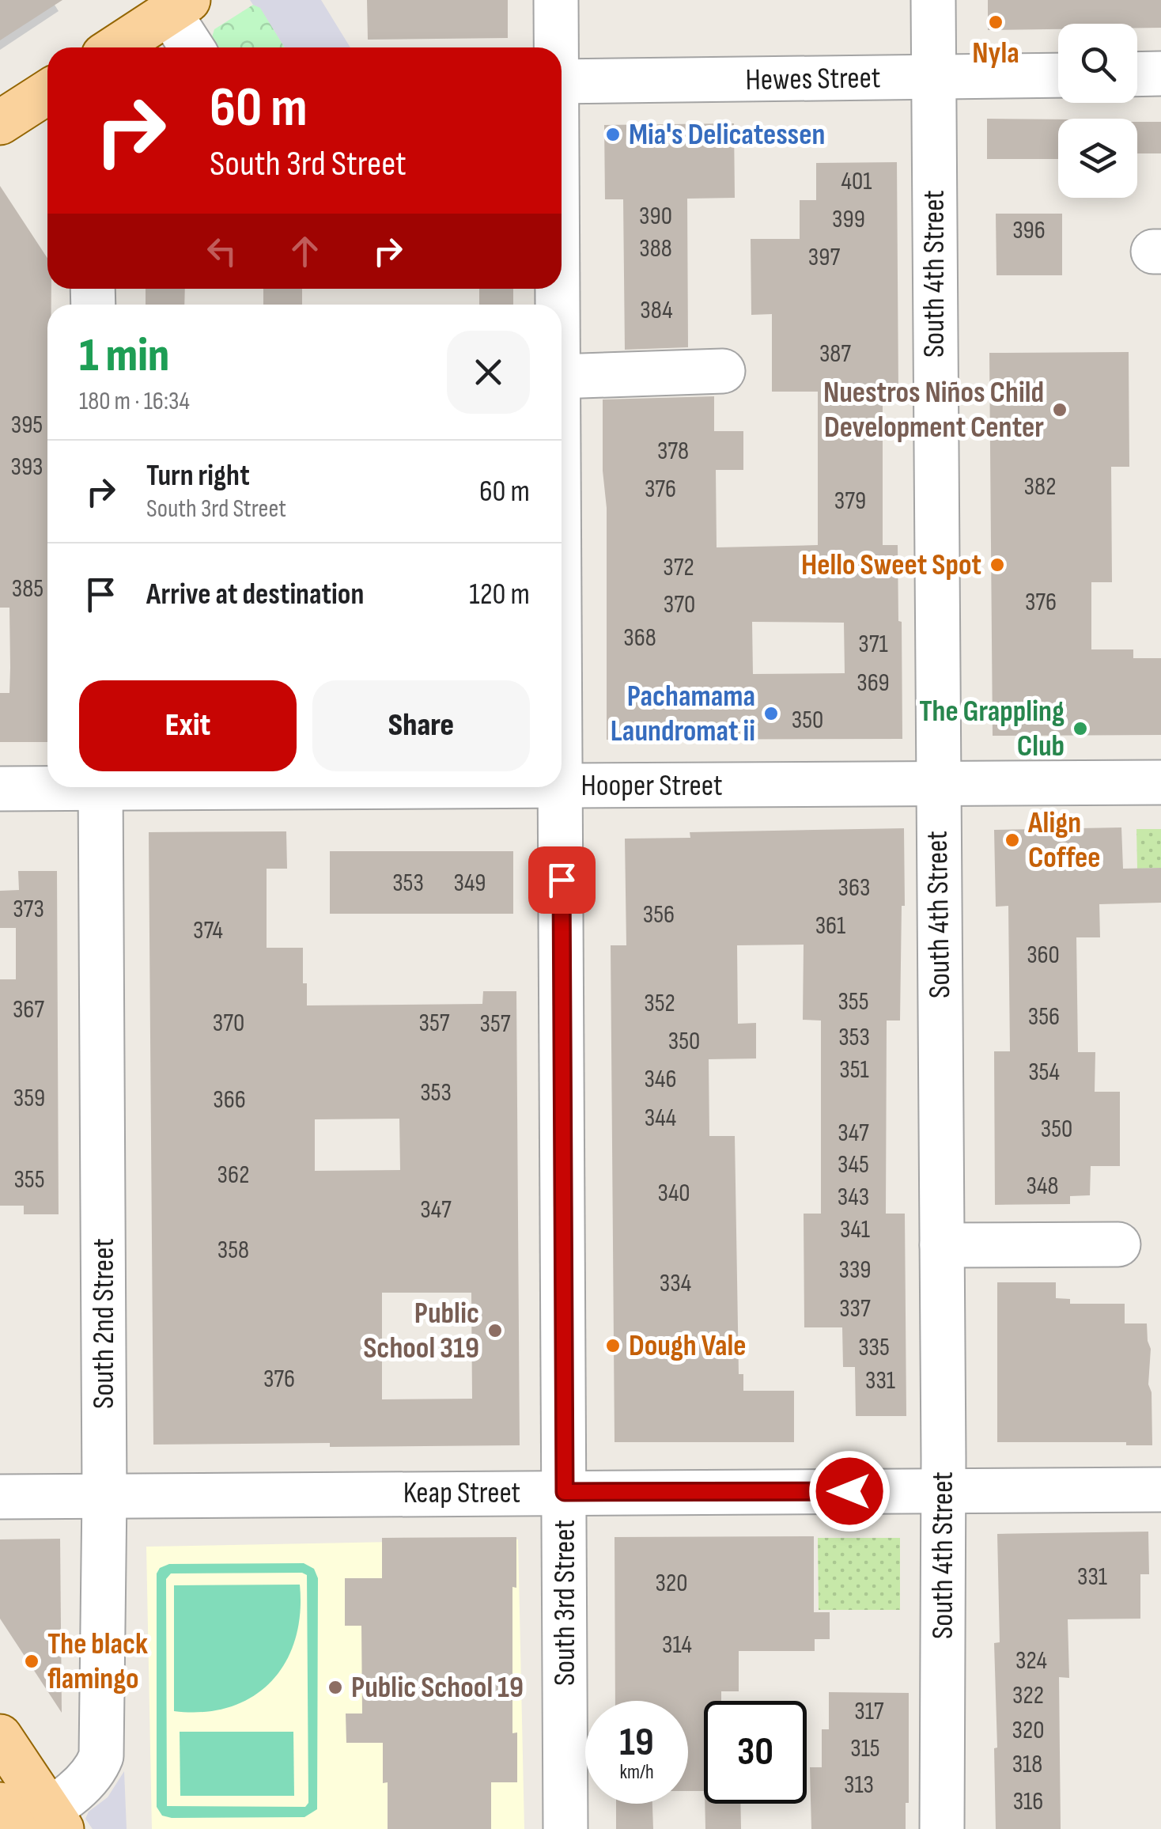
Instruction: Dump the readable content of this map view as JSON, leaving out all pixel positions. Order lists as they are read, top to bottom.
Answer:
{
  "streets": {
    "street": [
      "Hewes Street",
      "South 4th Street",
      "Hooper Street",
      "South 2nd Street",
      "Keap Street",
      "South 3rd Street"
    ]
  },
  "crossings": [
    ["Hewes Street", "South 4th Street"],
    ["South 4th Street", "Hooper Street"],
    ["South 4th Street", "Keap Street"],
    ["Hooper Street", "South 3rd Street"],
    ["South 2nd Street", "Keap Street"],
    ["Keap Street", "South 3rd Street"]
  ],
  "places": [
    "Nyla",
    "Mia's Delicatessen",
    "Nuestros Niños Child Development Center",
    "Hello Sweet Spot",
    "Pachamama Laundromat ii",
    "The Grappling Club",
    "Align Coffee",
    "Public School 319",
    "Dough Vale",
    "The black flamingo",
    "Public School 19"
  ],
  "house_numbers": [
    "401",
    "390",
    "399",
    "396",
    "388",
    "397",
    "384",
    "387",
    "395",
    "378",
    "393",
    "382",
    "376",
    "379",
    "372",
    "385",
    "376",
    "370",
    "368",
    "371",
    "369",
    "350",
    "353",
    "349",
    "363",
    "373",
    "356",
    "361",
    "374",
    "360",
    "355",
    "352",
    "367",
    "356",
    "370",
    "357",
    "357",
    "353",
    "350",
    "351",
    "354",
    "346",
    "353",
    "359",
    "366",
    "344",
    "350",
    "347",
    "345",
    "362",
    "355",
    "348",
    "340",
    "343",
    "347",
    "341",
    "358",
    "339",
    "334",
    "337",
    "335",
    "376",
    "331",
    "331",
    "320",
    "314",
    "324",
    "322",
    "317",
    "320",
    "315",
    "318",
    "313",
    "316"
  ],
  "page": {
    "turn": ["60 m", "South 3rd Street"],
    "heading": ["1 min", "180 m · 16:34"],
    "list": [
      {
        "name": "Turn right",
        "note": "South 3rd Street",
        "value": "60 m"
      },
      {
        "name": "Arrive at destination",
        "value": "120 m"
      }
    ],
    "buttons": ["Exit", "Share"],
    "speed": "19 km/h",
    "limit": "30"
  }
}
